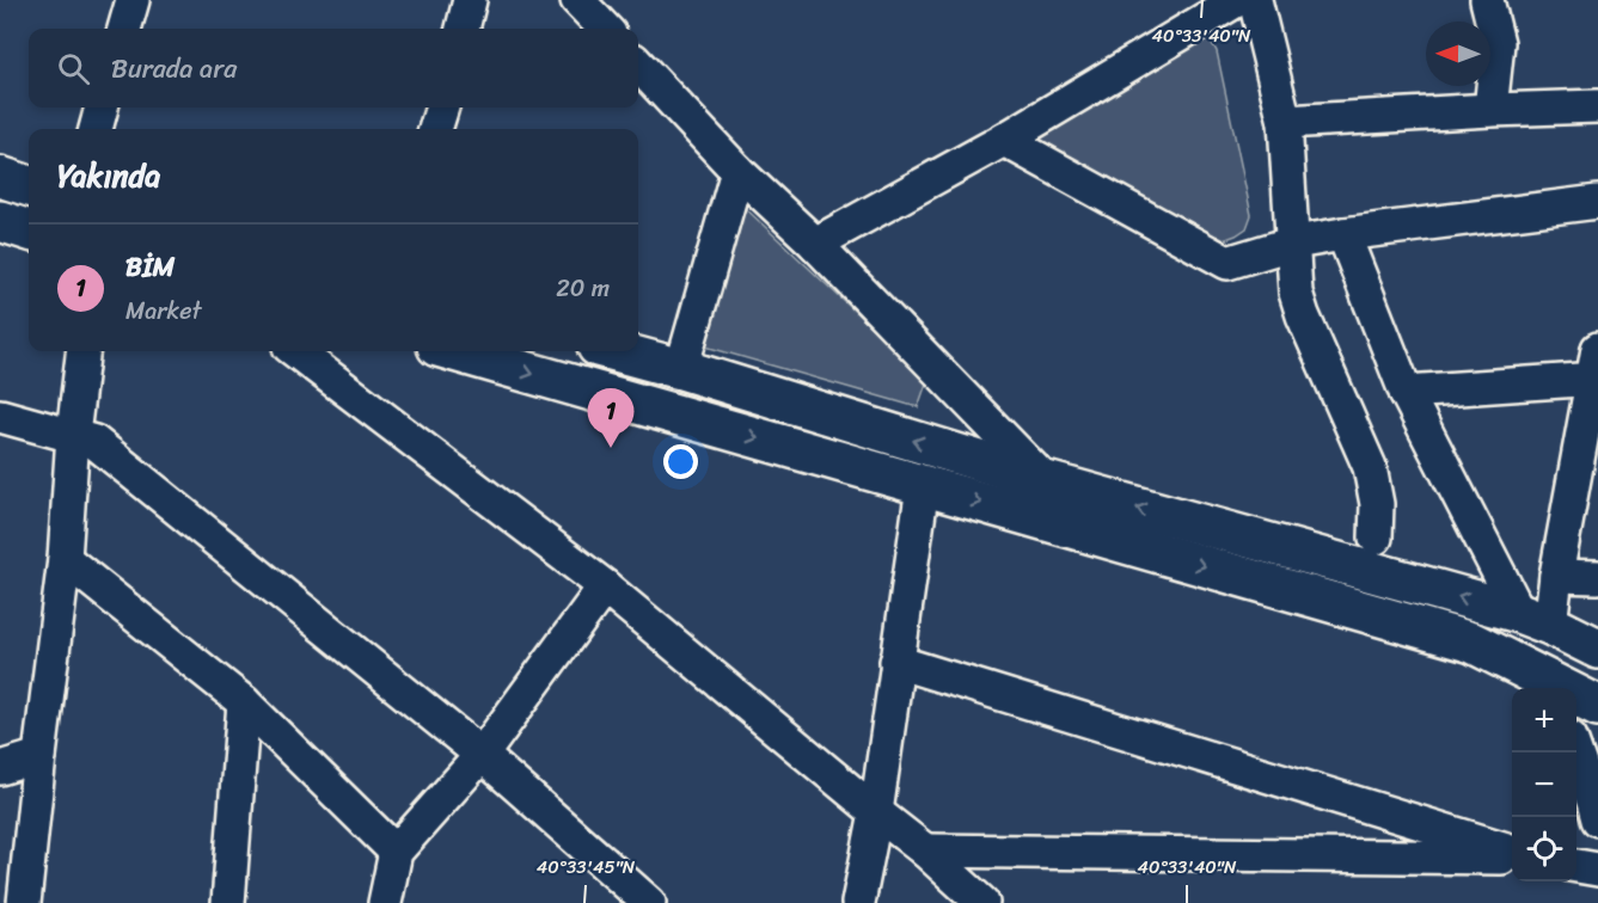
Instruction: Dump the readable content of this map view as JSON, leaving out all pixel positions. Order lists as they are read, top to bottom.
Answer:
{
  "north": "left",
  "page": {
    "search": "Burada ara",
    "heading": "Yakında",
    "list": [
      {
        "mark": "1",
        "name": "BİM",
        "note": "Market",
        "value": "20 m"
      }
    ],
    "pins": "1",
    "map_buttons": ["+", "−"]
  },
  "coordinates": ["40°33'40\"N", "40°33'45\"N"]
}
